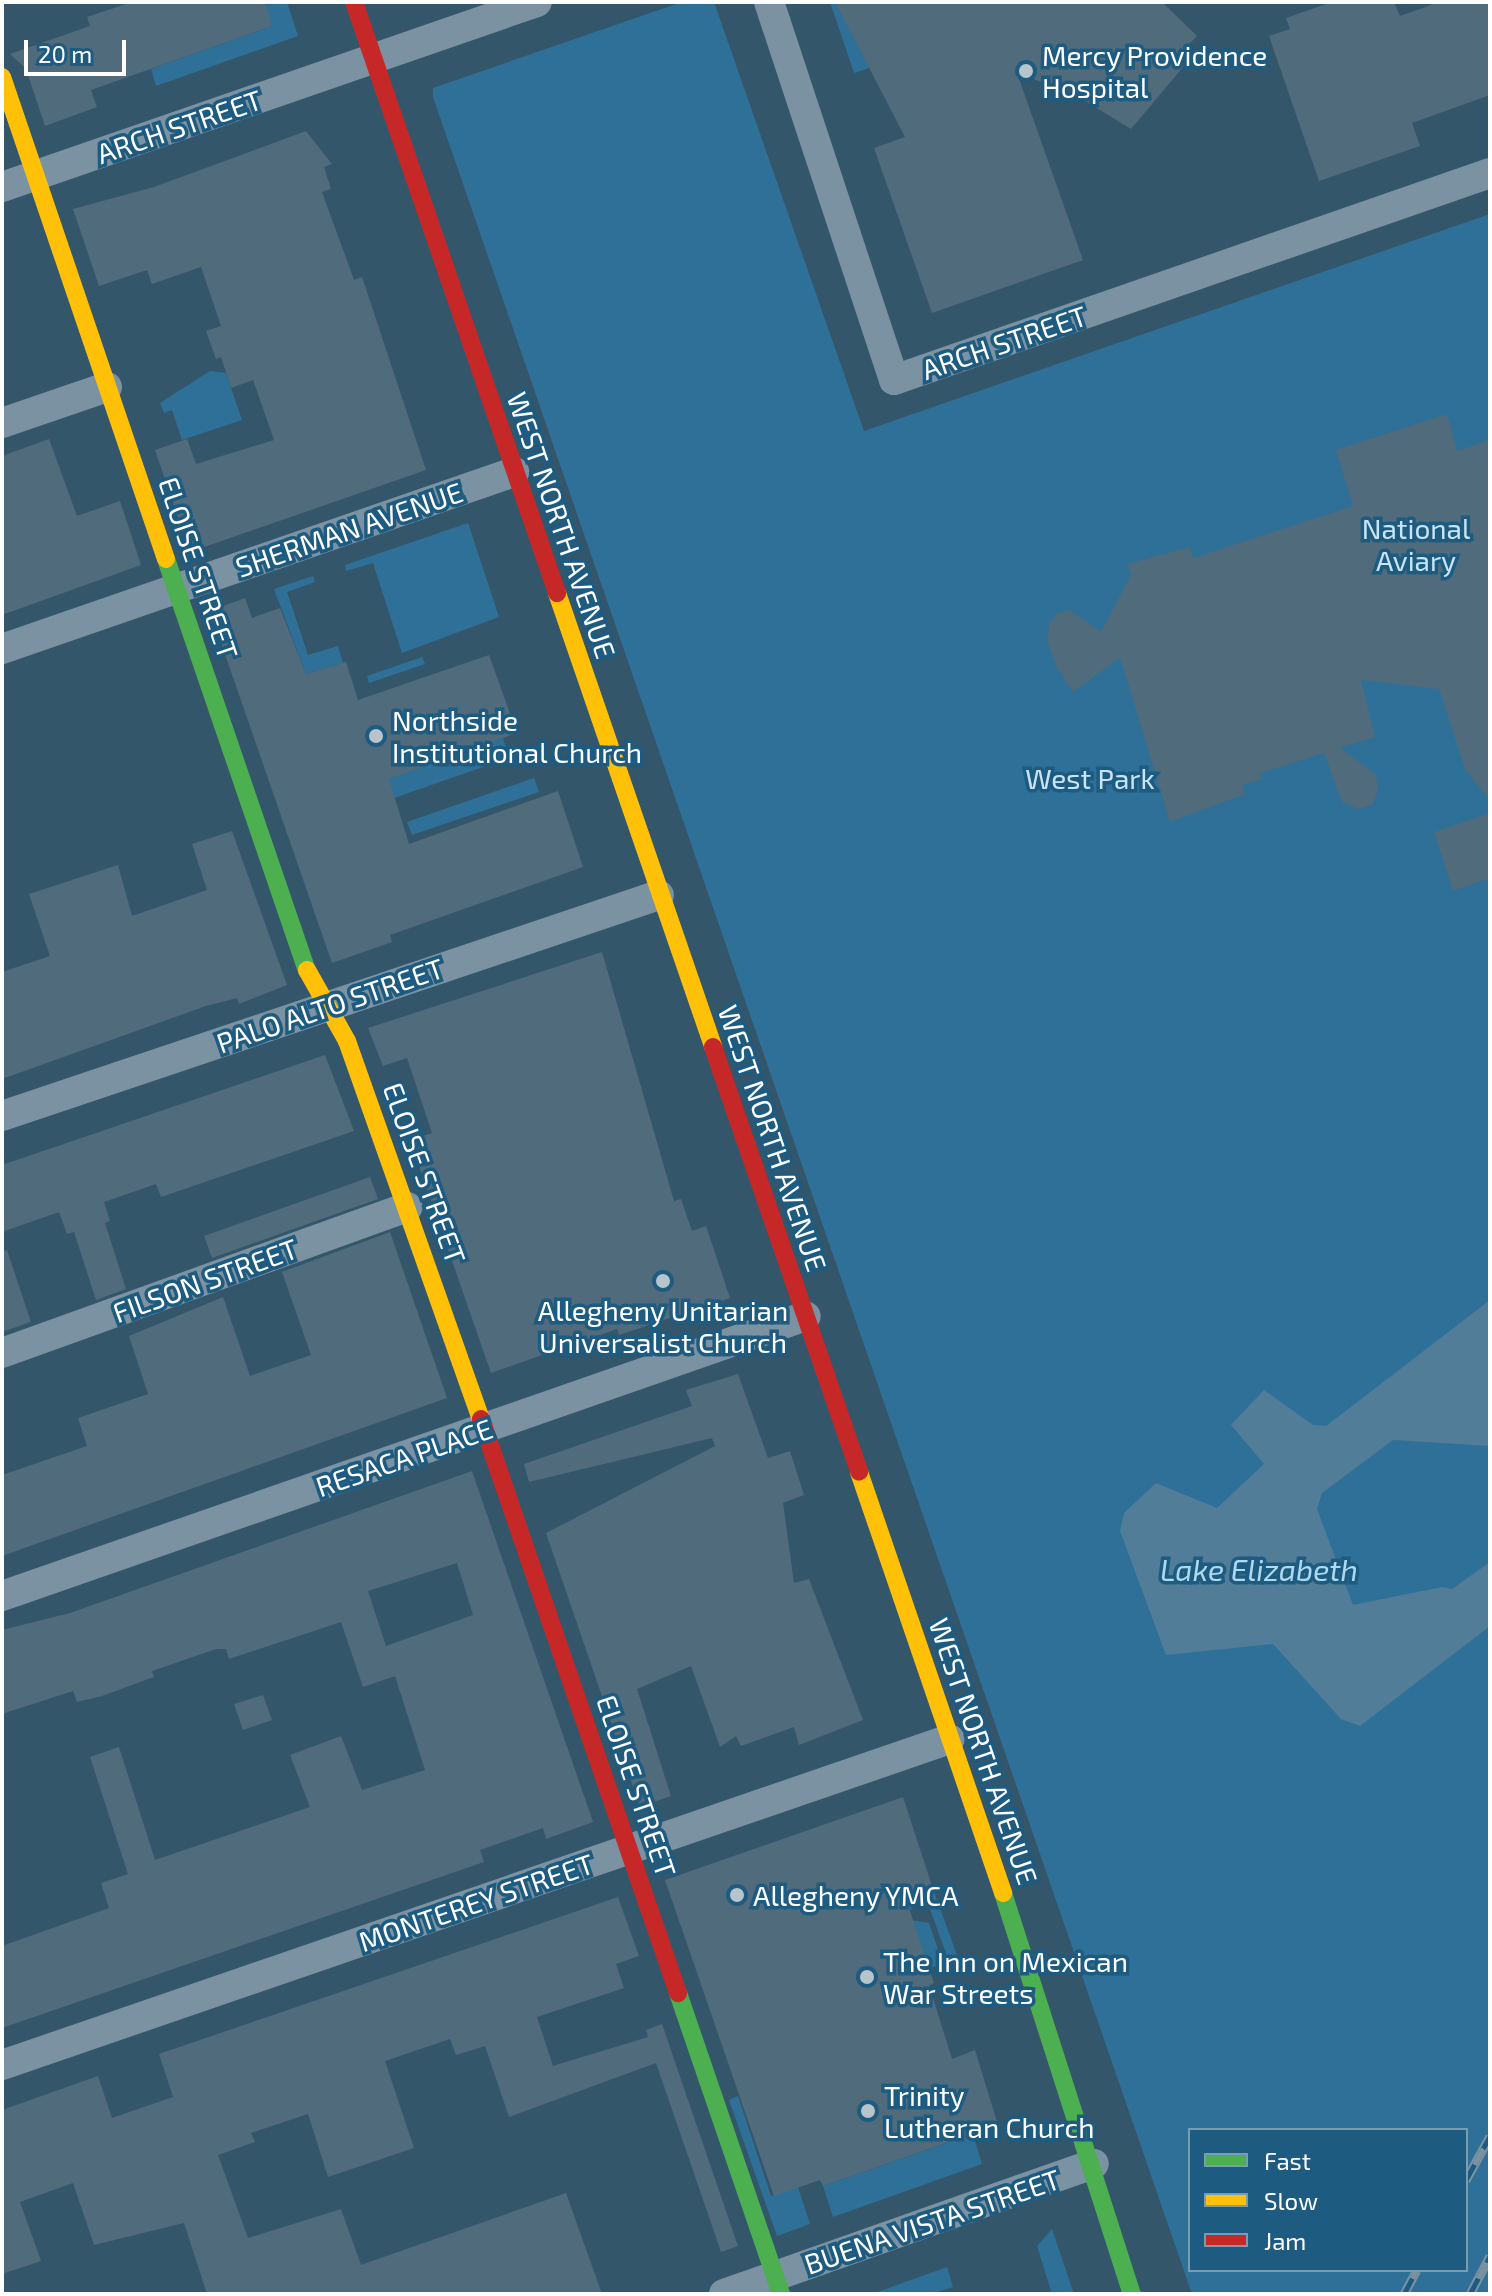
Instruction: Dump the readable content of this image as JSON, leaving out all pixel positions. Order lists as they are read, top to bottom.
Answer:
{
  "streets": {
    "main road": ["WEST NORTH AVENUE", "ELOISE STREET"],
    "street": [
      "ARCH STREET",
      "SHERMAN AVENUE",
      "PALO ALTO STREET",
      "FILSON STREET",
      "RESACA PLACE",
      "MONTEREY STREET",
      "BUENA VISTA STREET"
    ]
  },
  "crossings": [
    ["ARCH STREET", "WEST NORTH AVENUE"],
    ["ARCH STREET", "ELOISE STREET"],
    ["WEST NORTH AVENUE", "SHERMAN AVENUE"],
    ["WEST NORTH AVENUE", "PALO ALTO STREET"],
    ["WEST NORTH AVENUE", "RESACA PLACE"],
    ["WEST NORTH AVENUE", "MONTEREY STREET"],
    ["WEST NORTH AVENUE", "BUENA VISTA STREET"],
    ["SHERMAN AVENUE", "ELOISE STREET"],
    ["ELOISE STREET", "PALO ALTO STREET"],
    ["ELOISE STREET", "FILSON STREET"],
    ["ELOISE STREET", "RESACA PLACE"],
    ["ELOISE STREET", "MONTEREY STREET"],
    ["ELOISE STREET", "BUENA VISTA STREET"]
  ],
  "water": ["Lake Elizabeth"],
  "parks": ["National Aviary", "West Park"],
  "places": [
    "Mercy Providence Hospital",
    "Northside Institutional Church",
    "Allegheny Unitarian Universalist Church",
    "Allegheny YMCA",
    "The Inn on Mexican War Streets",
    "Trinity Lutheran Church"
  ],
  "legend": ["Fast", "Slow", "Jam"],
  "scale_bar": "20 m"
}
